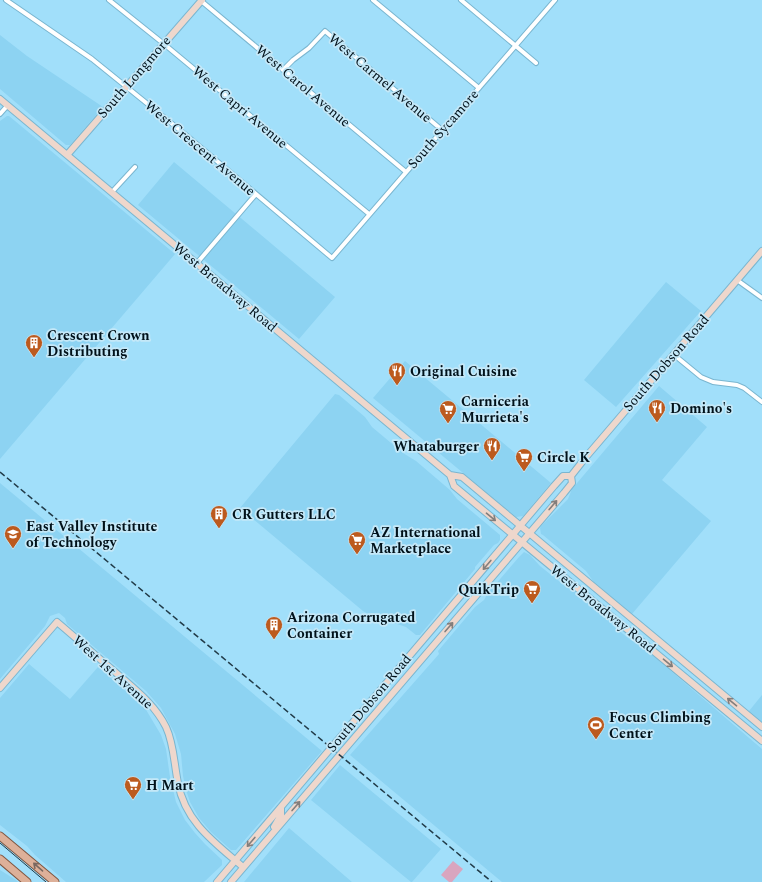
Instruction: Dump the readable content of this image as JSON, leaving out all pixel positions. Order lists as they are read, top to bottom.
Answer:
{
  "streets": {
    "main road": [
      "South Longmore",
      "West Broadway Road",
      "South Dobson Road",
      "West 1st Avenue"
    ],
    "street": [
      "West Carmel Avenue",
      "West Carol Avenue",
      "West Capri Avenue",
      "South Sycamore",
      "West Crescent Avenue"
    ]
  },
  "crossings": [
    ["South Longmore", "West Carol Avenue"],
    ["South Longmore", "West Capri Avenue"],
    ["South Longmore", "West Crescent Avenue"],
    ["South Longmore", "West Broadway Road"],
    ["West Carmel Avenue", "West Carol Avenue"],
    ["West Carmel Avenue", "South Sycamore"],
    ["West Carol Avenue", "South Sycamore"],
    ["West Capri Avenue", "South Sycamore"],
    ["South Sycamore", "West Crescent Avenue"],
    ["West Broadway Road", "South Dobson Road"],
    ["South Dobson Road", "West 1st Avenue"]
  ],
  "places": {
    "building": ["Crescent Crown Distributing", "CR Gutters LLC", "Arizona Corrugated Container"],
    "restaurant": ["Original Cuisine", "Domino's", "Whataburger"],
    "supermarket": [
      "Carniceria Murrieta's",
      "Circle K",
      "AZ International Marketplace",
      "QuikTrip",
      "H Mart"
    ],
    "school or university": ["East Valley Institute of Technology"],
    "sports": ["Focus Climbing Center"]
  }
}
